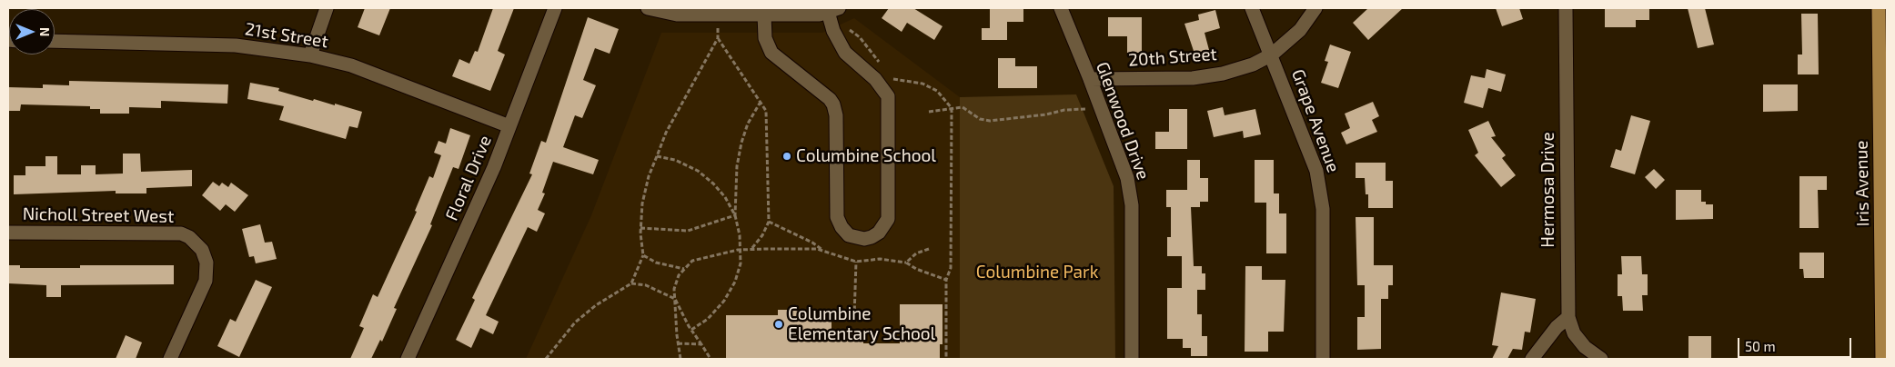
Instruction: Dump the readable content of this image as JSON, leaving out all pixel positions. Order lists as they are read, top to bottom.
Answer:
{
  "streets": {
    "main road": ["Iris Avenue"],
    "street": [
      "21st Street",
      "20th Street",
      "Glenwood Drive",
      "Grape Avenue",
      "Floral Drive",
      "Hermosa Drive",
      "Nicholl Street West"
    ]
  },
  "crossings": [
    ["21st Street", "Floral Drive"],
    ["20th Street", "Glenwood Drive"],
    ["20th Street", "Grape Avenue"]
  ],
  "parks": ["Columbine Park"],
  "places": ["Columbine School", "Columbine Elementary School"],
  "scale_bar": "50 m",
  "north": "right"
}
